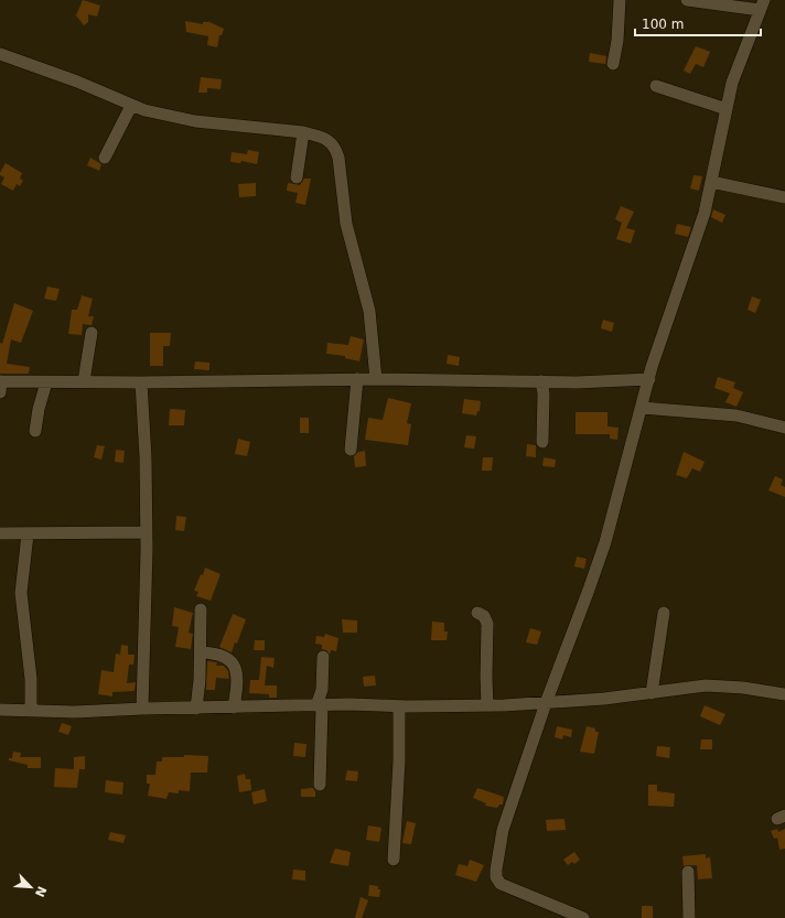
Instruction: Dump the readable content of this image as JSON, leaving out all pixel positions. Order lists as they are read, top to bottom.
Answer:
{
  "scale_bar": "100 m",
  "north": "bottom right"
}
